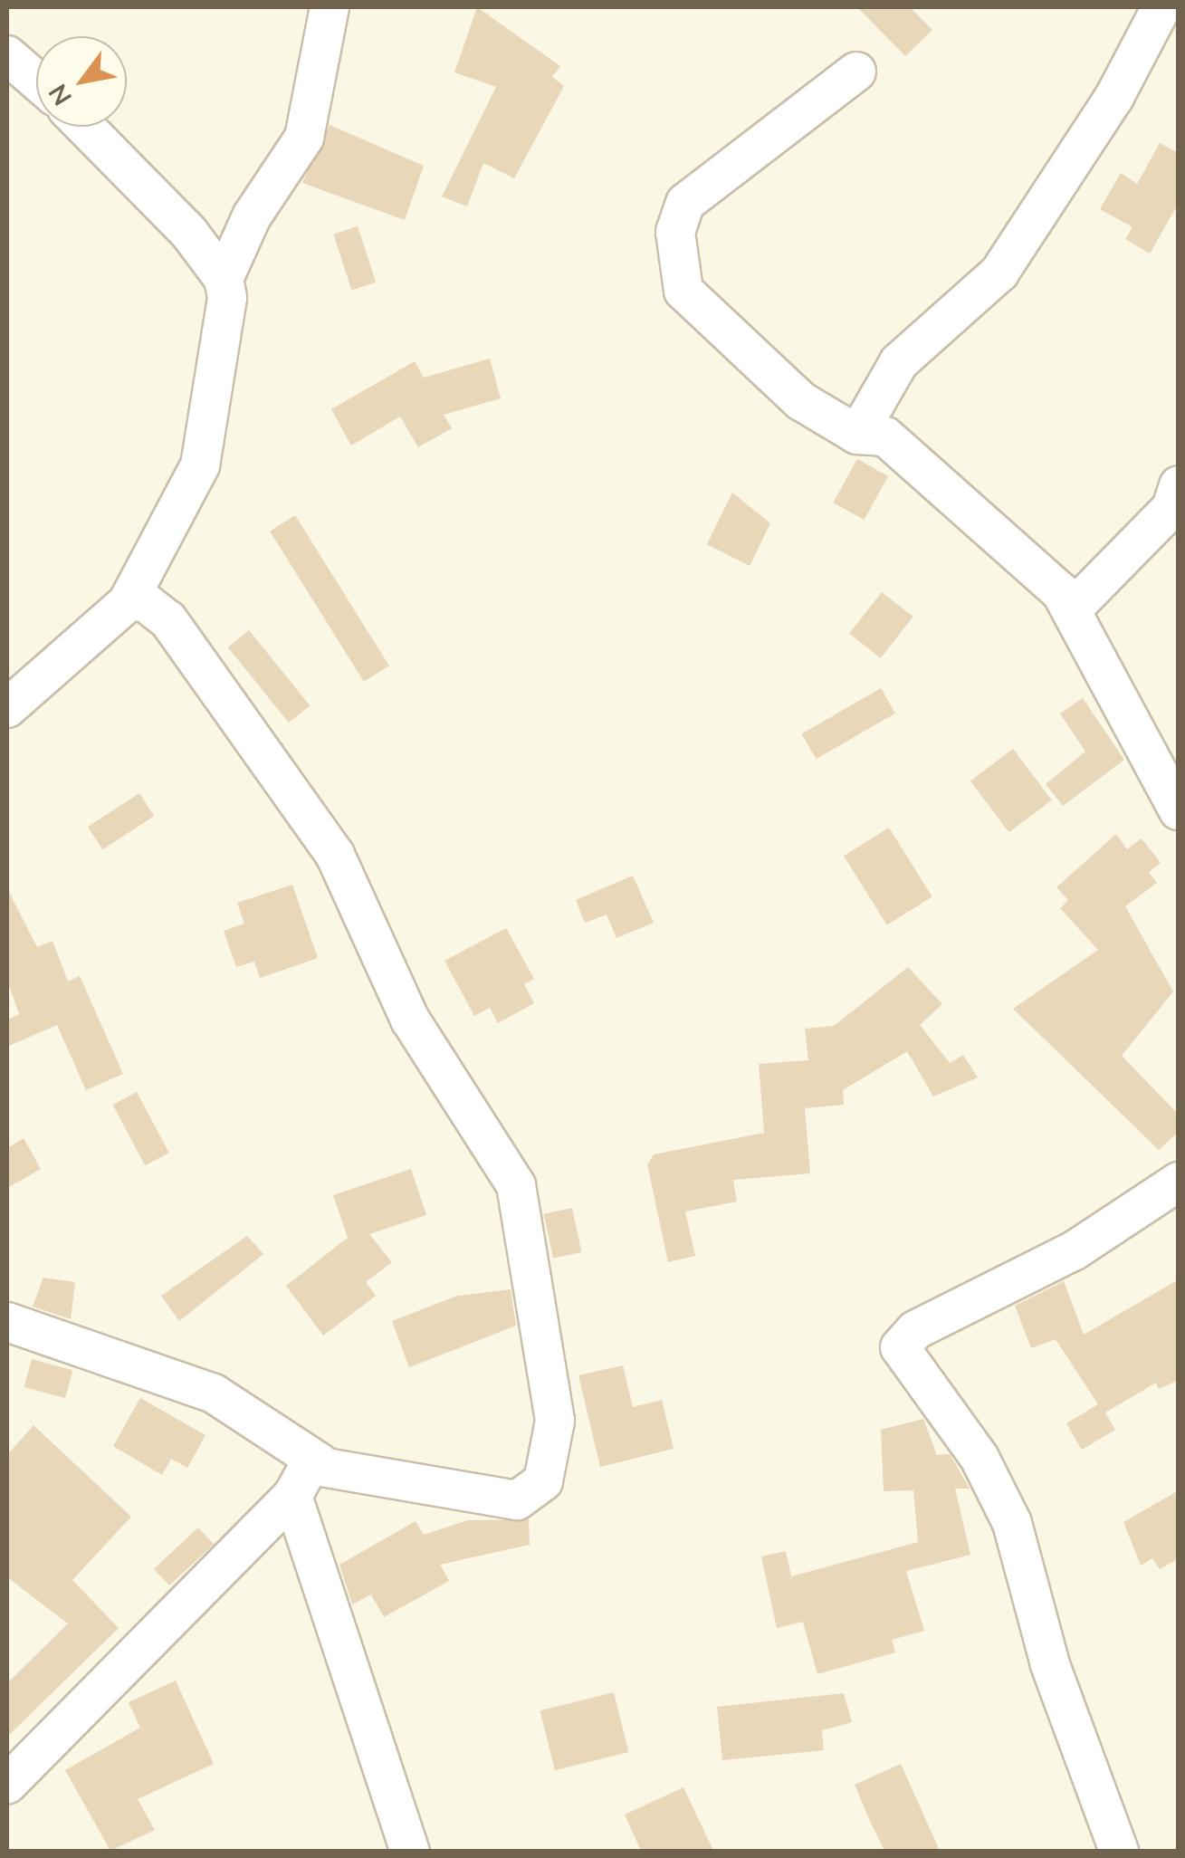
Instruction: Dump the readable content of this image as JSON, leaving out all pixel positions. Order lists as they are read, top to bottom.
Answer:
{
  "north": "bottom left"
}
